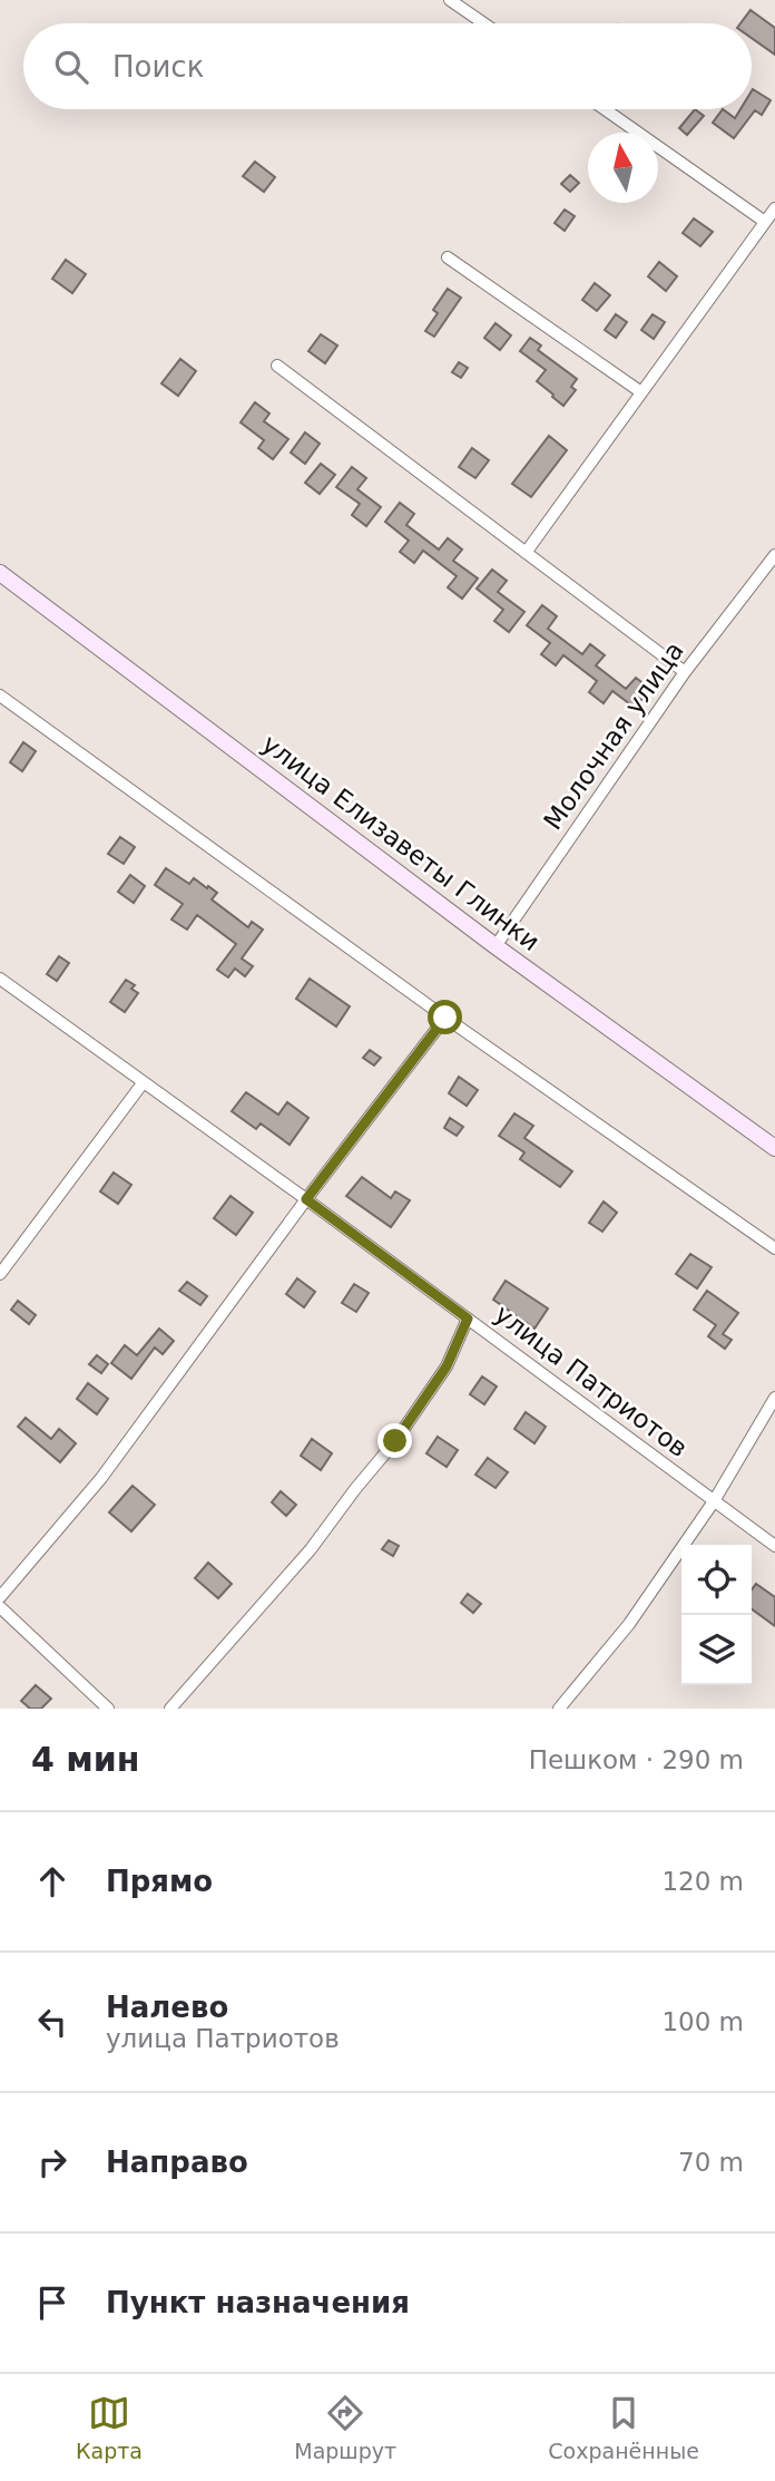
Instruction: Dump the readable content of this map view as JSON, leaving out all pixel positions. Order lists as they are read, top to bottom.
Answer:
{
  "streets": {
    "street": ["Молочная улица", "улица Елизаветы Глинки", "улица Патриотов"]
  },
  "crossings": [
    ["Молочная улица", "улица Елизаветы Глинки"]
  ],
  "north": "top",
  "page": {
    "search": "Поиск",
    "heading": ["4 мин", "Пешком · 290 m"],
    "list": [
      ["Прямо", "120 m"],
      ["Налево", "улица Патриотов", "100 m"],
      ["Направо", "70 m"],
      "Пункт назначения"
    ],
    "nav": ["Карта", "Маршрут", "Сохранённые"]
  }
}
